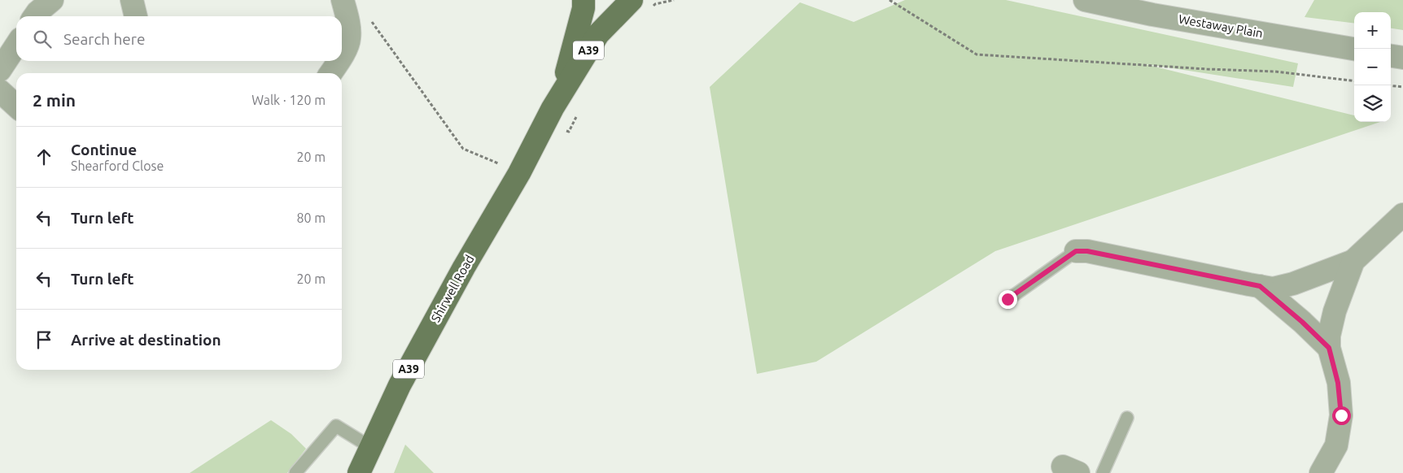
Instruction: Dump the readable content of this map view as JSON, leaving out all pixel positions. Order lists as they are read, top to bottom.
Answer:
{
  "streets": {
    "main road": ["A39", "Shirwell Road"],
    "street": ["Westaway Plain"]
  },
  "page": {
    "map_buttons": ["+", "−"],
    "search": "Search here",
    "heading": ["2 min", "Walk · 120 m"],
    "list": [
      ["Continue", "Shearford Close", "20 m"],
      ["Turn left", "80 m"],
      ["Turn left", "20 m"],
      "Arrive at destination"
    ]
  }
}
